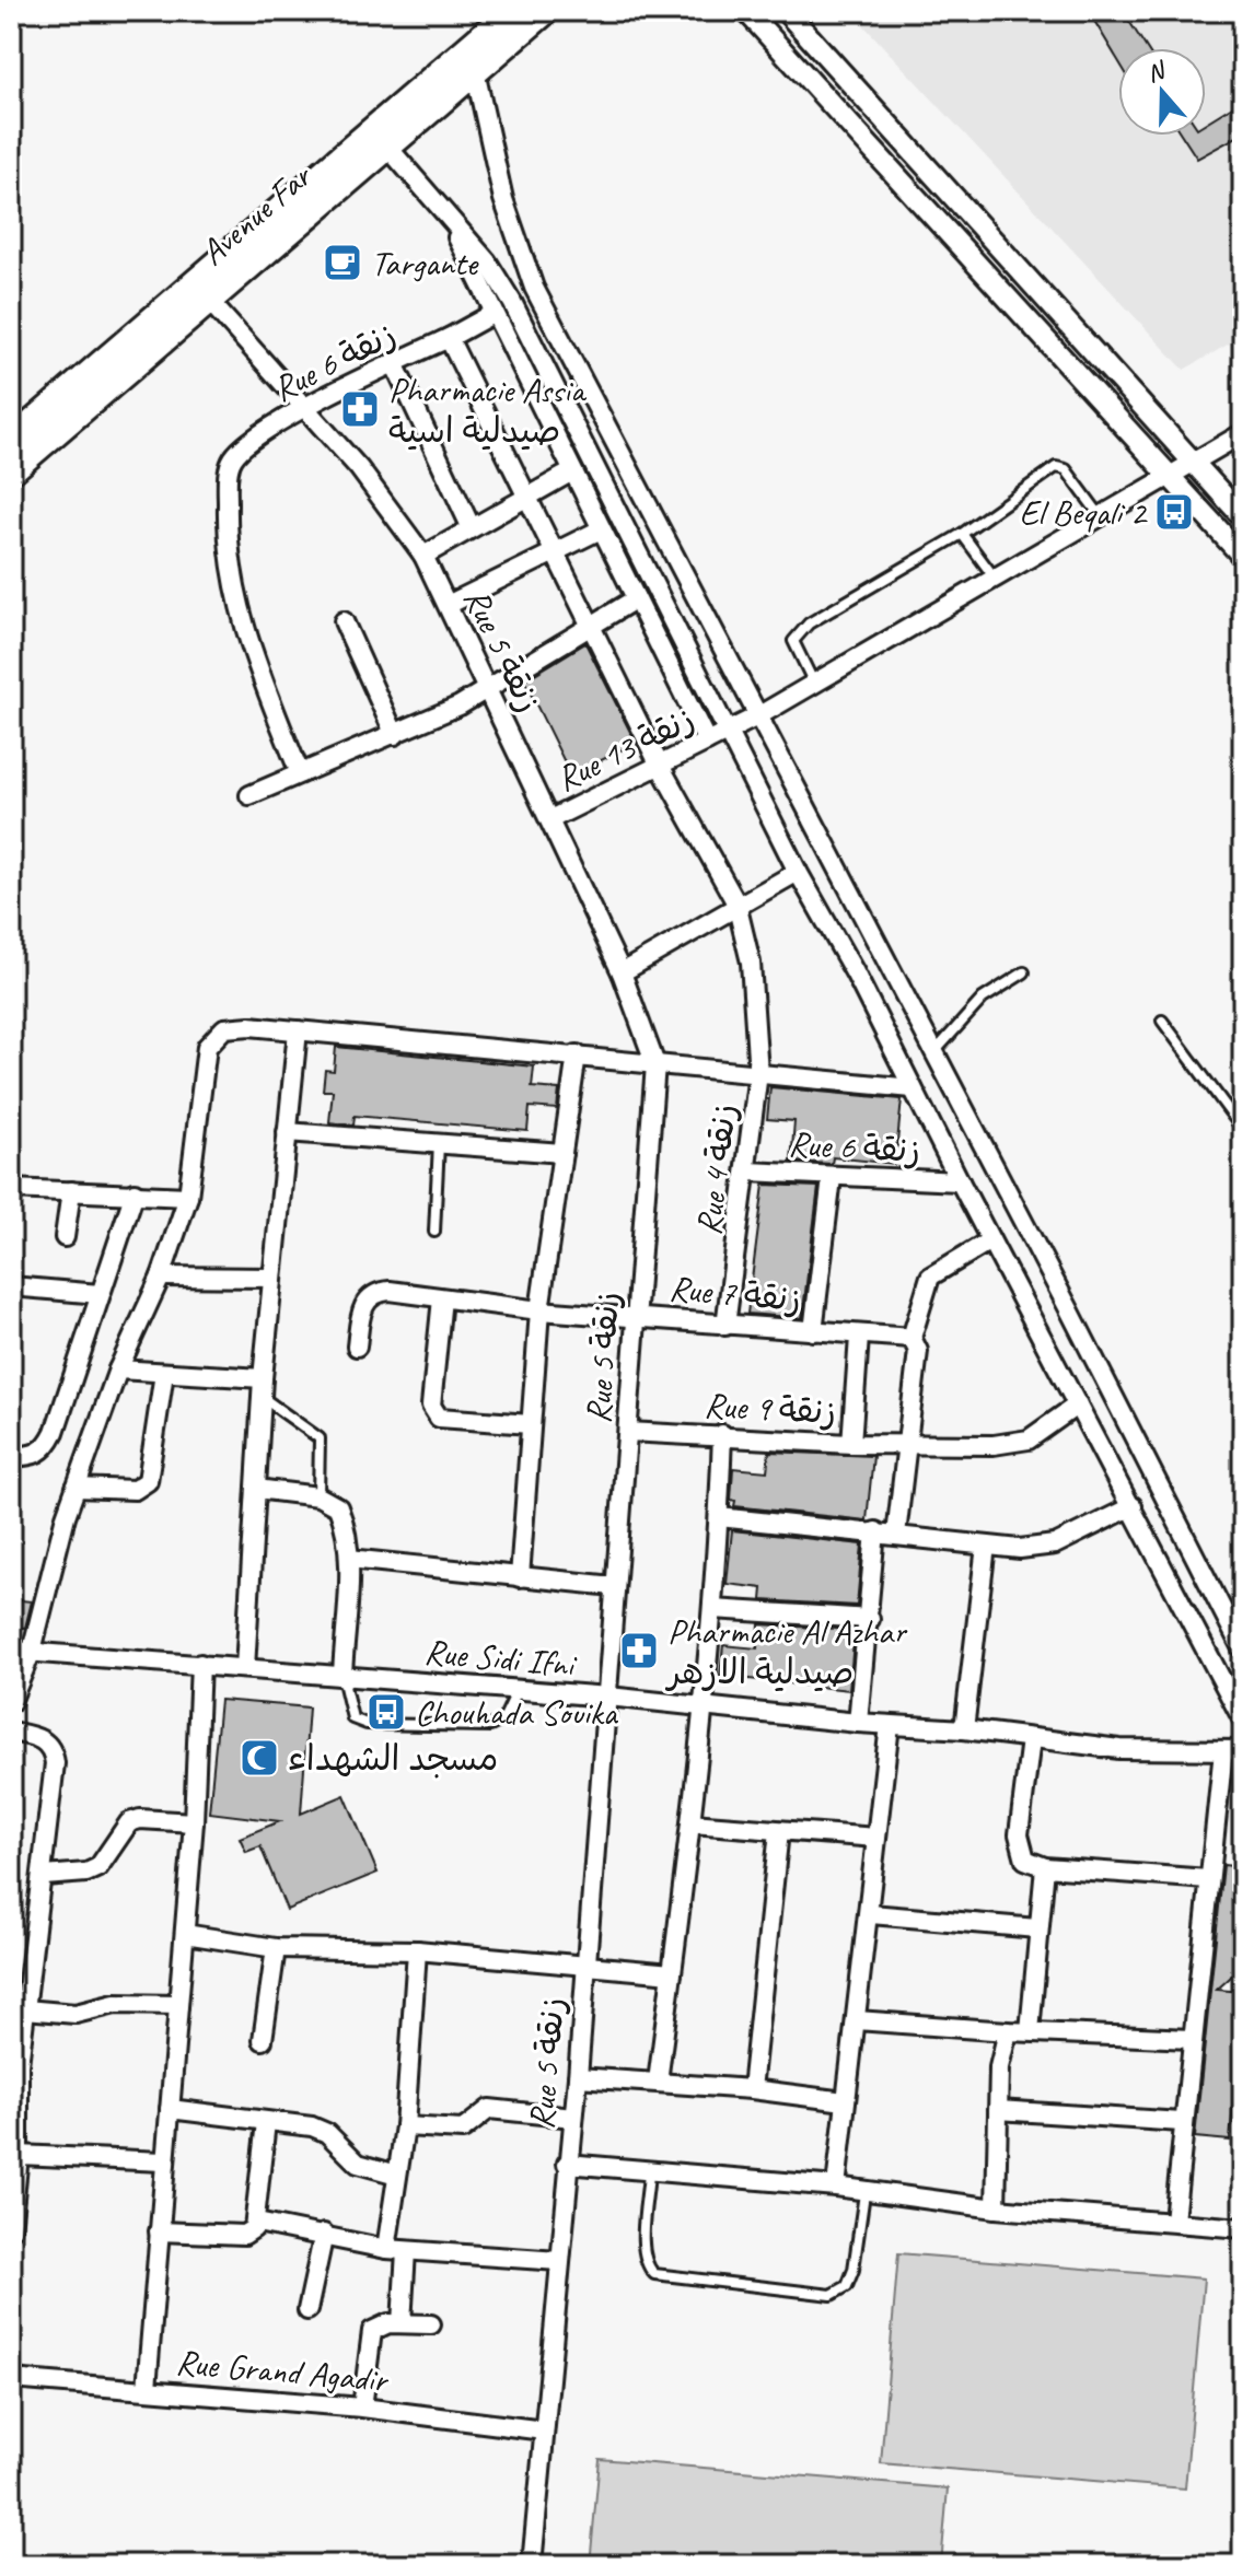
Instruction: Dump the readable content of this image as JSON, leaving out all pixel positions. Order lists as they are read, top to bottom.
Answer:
{
  "streets": {
    "main road": ["Avenue Far"],
    "street": [
      "Rue 6 زنقة",
      "Rue 5 زنقة",
      "Rue 13 زنقة",
      "Rue 4 زنقة",
      "Rue 7 زنقة",
      "Rue 9 زنقة",
      "Rue Sidi Ifni",
      "Rue Grand Agadir"
    ]
  },
  "crossings": [
    ["Avenue Far", "Rue 5 زنقة"],
    ["Rue 6 زنقة", "Rue 5 زنقة"],
    ["Rue 6 زنقة", "Rue 13 زنقة"],
    ["Rue 6 زنقة", "Rue 4 زنقة"],
    ["Rue 5 زنقة", "Rue 13 زنقة"],
    ["Rue 5 زنقة", "Rue 7 زنقة"],
    ["Rue 5 زنقة", "Rue 9 زنقة"],
    ["Rue 5 زنقة", "Rue Sidi Ifni"],
    ["Rue 5 زنقة", "Rue Grand Agadir"],
    ["Rue 13 زنقة", "Rue 4 زنقة"],
    ["Rue 4 زنقة", "Rue 7 زنقة"]
  ],
  "places": {
    "cafe": ["Targante"],
    "pharmacy": ["Pharmacie Assia صيدلية اسية", "Pharmacie Al Azhar صيدلية الازهر"],
    "bus stop": ["El Beqali 2", "Chouhada Souika"],
    "mosque": ["مسجد الشهداء"]
  },
  "north": "top"
}
